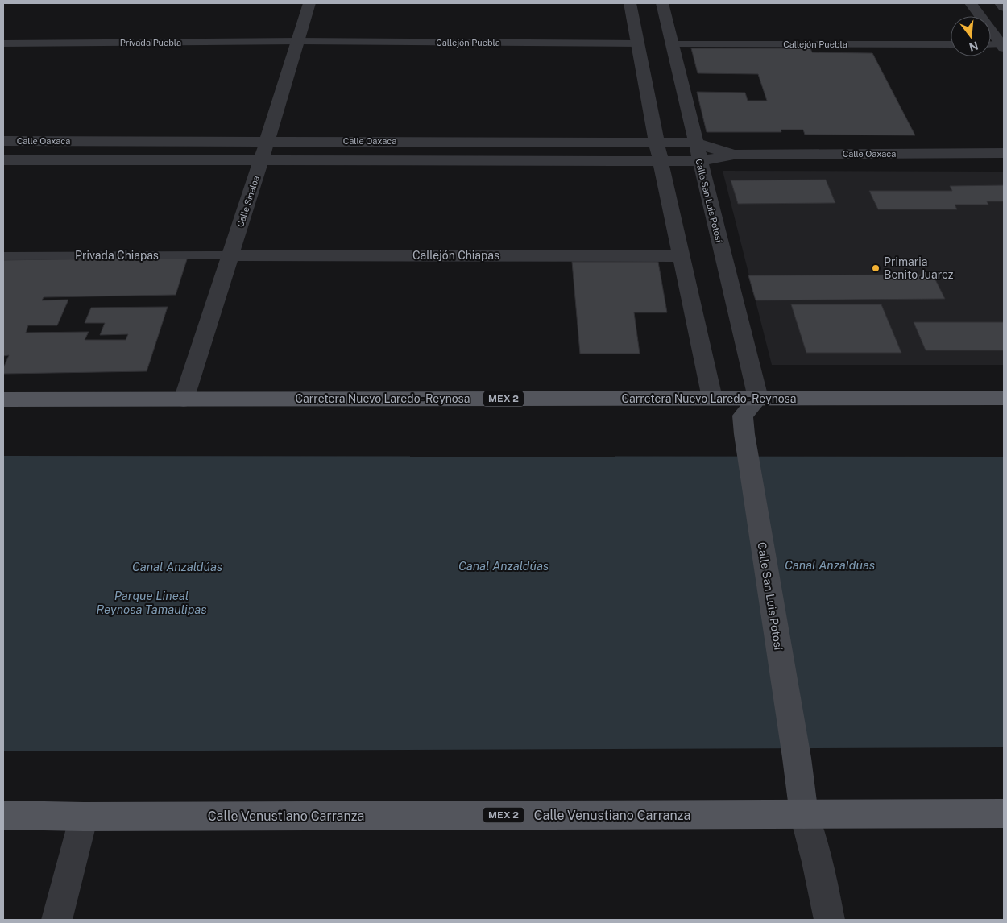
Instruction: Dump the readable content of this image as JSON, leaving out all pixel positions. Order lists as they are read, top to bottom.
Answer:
{
  "streets": {
    "main road": ["Carretera Nuevo Laredo- Reynosa", "MEX 2", "Calle Venustiano Carranza"],
    "street": [
      "Calle Oaxaca",
      "Calle San Luis Potosí",
      "Calle Sinaloa",
      "Callejón Chiapas"
    ],
    "lane": ["Privada Puebla", "Callejón Puebla", "Privada Chiapas"]
  },
  "crossings": [
    ["Privada Puebla", "Callejón Puebla"],
    ["Privada Puebla", "Calle Sinaloa"],
    ["Callejón Puebla", "Calle San Luis Potosí"],
    ["Callejón Puebla", "Calle Sinaloa"],
    ["Calle Oaxaca", "Calle San Luis Potosí"],
    ["Calle Oaxaca", "Calle Sinaloa"],
    ["Calle San Luis Potosí", "Carretera Nuevo Laredo- Reynosa"],
    ["Calle San Luis Potosí", "Calle Venustiano Carranza"],
    ["Calle Sinaloa", "Privada Chiapas"],
    ["Calle Sinaloa", "Callejón Chiapas"],
    ["Calle Sinaloa", "Carretera Nuevo Laredo- Reynosa"],
    ["Privada Chiapas", "Callejón Chiapas"]
  ],
  "water": ["Canal Anzaldúas", "Parque Lineal Reynosa Tamaulipas"],
  "places": ["Primaria Benito Juarez"],
  "north": "bottom"
}
